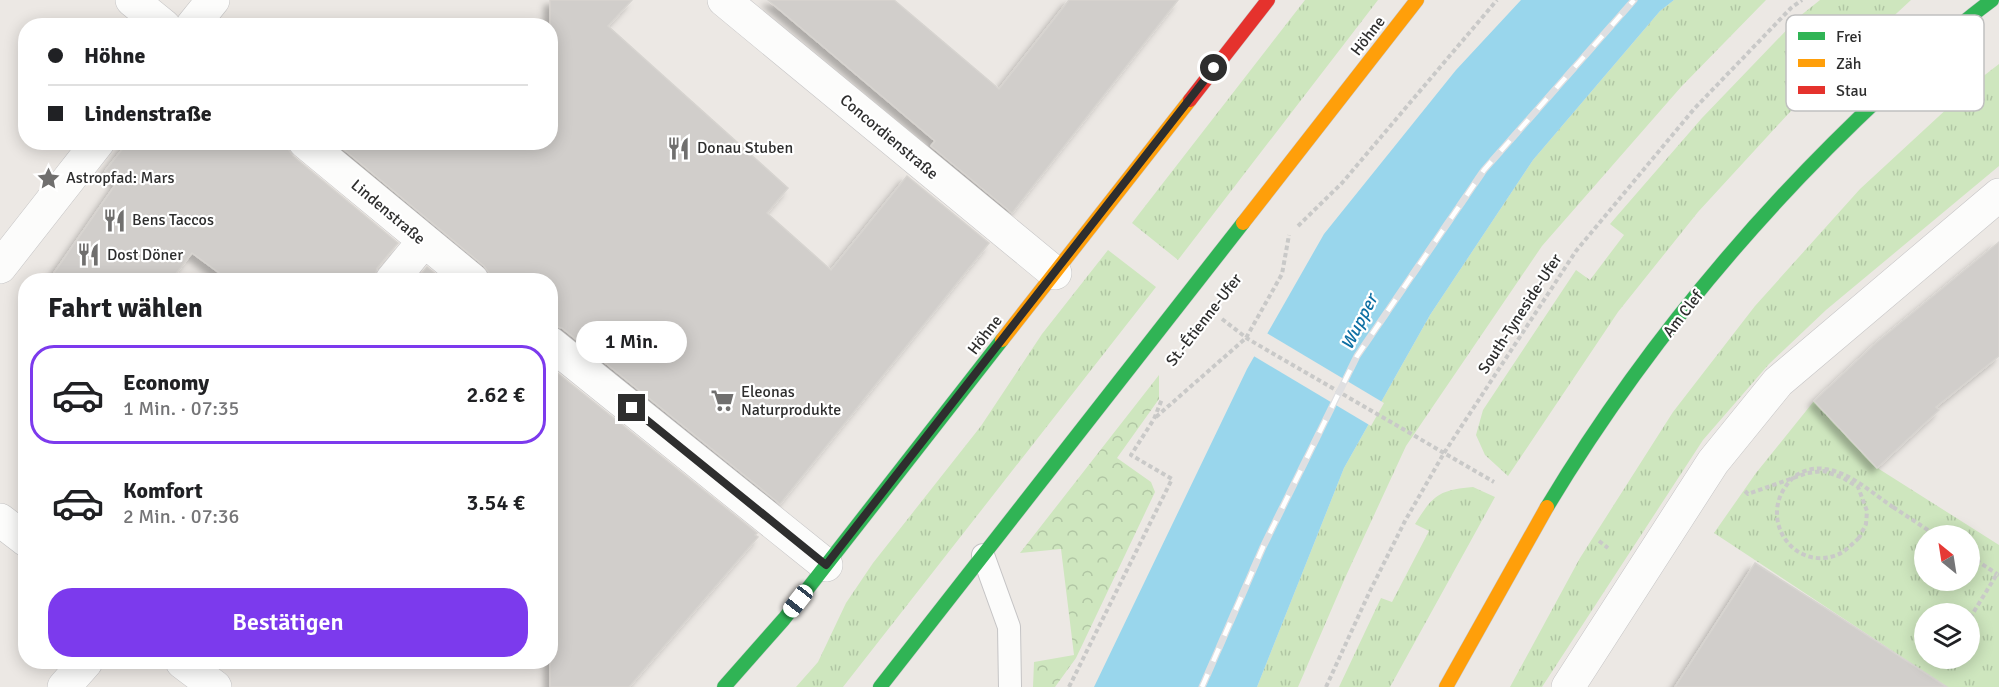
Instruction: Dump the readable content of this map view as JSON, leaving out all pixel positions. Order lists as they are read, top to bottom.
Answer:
{
  "streets": {
    "main road": ["Höhne", "Am Clef"],
    "street": ["Concordienstraße", "Lindenstraße"],
    "path": ["South-Tyneside-Ufer"]
  },
  "crossings": [
    ["Höhne", "Concordienstraße"]
  ],
  "water": ["Wupper"],
  "places": {
    "restaurant": ["Donau Stuben", "Bens Taccos", "Dost Döner"],
    "place": ["Astropfad: Mars"],
    "supermarket": ["Eleonas Naturprodukte"]
  },
  "legend": ["Frei", "Zäh", "Stau"],
  "north": "top left",
  "page": {
    "banner": ["Höhne", "Lindenstraße"],
    "heading": "Fahrt wählen",
    "bubble": "1 Min.",
    "list": [
      {
        "name": "Economy",
        "note": "1 Min. · 07:35",
        "value": "2.62 €"
      },
      {
        "name": "Komfort",
        "note": "2 Min. · 07:36",
        "value": "3.54 €"
      }
    ],
    "buttons": "Bestätigen"
  }
}
